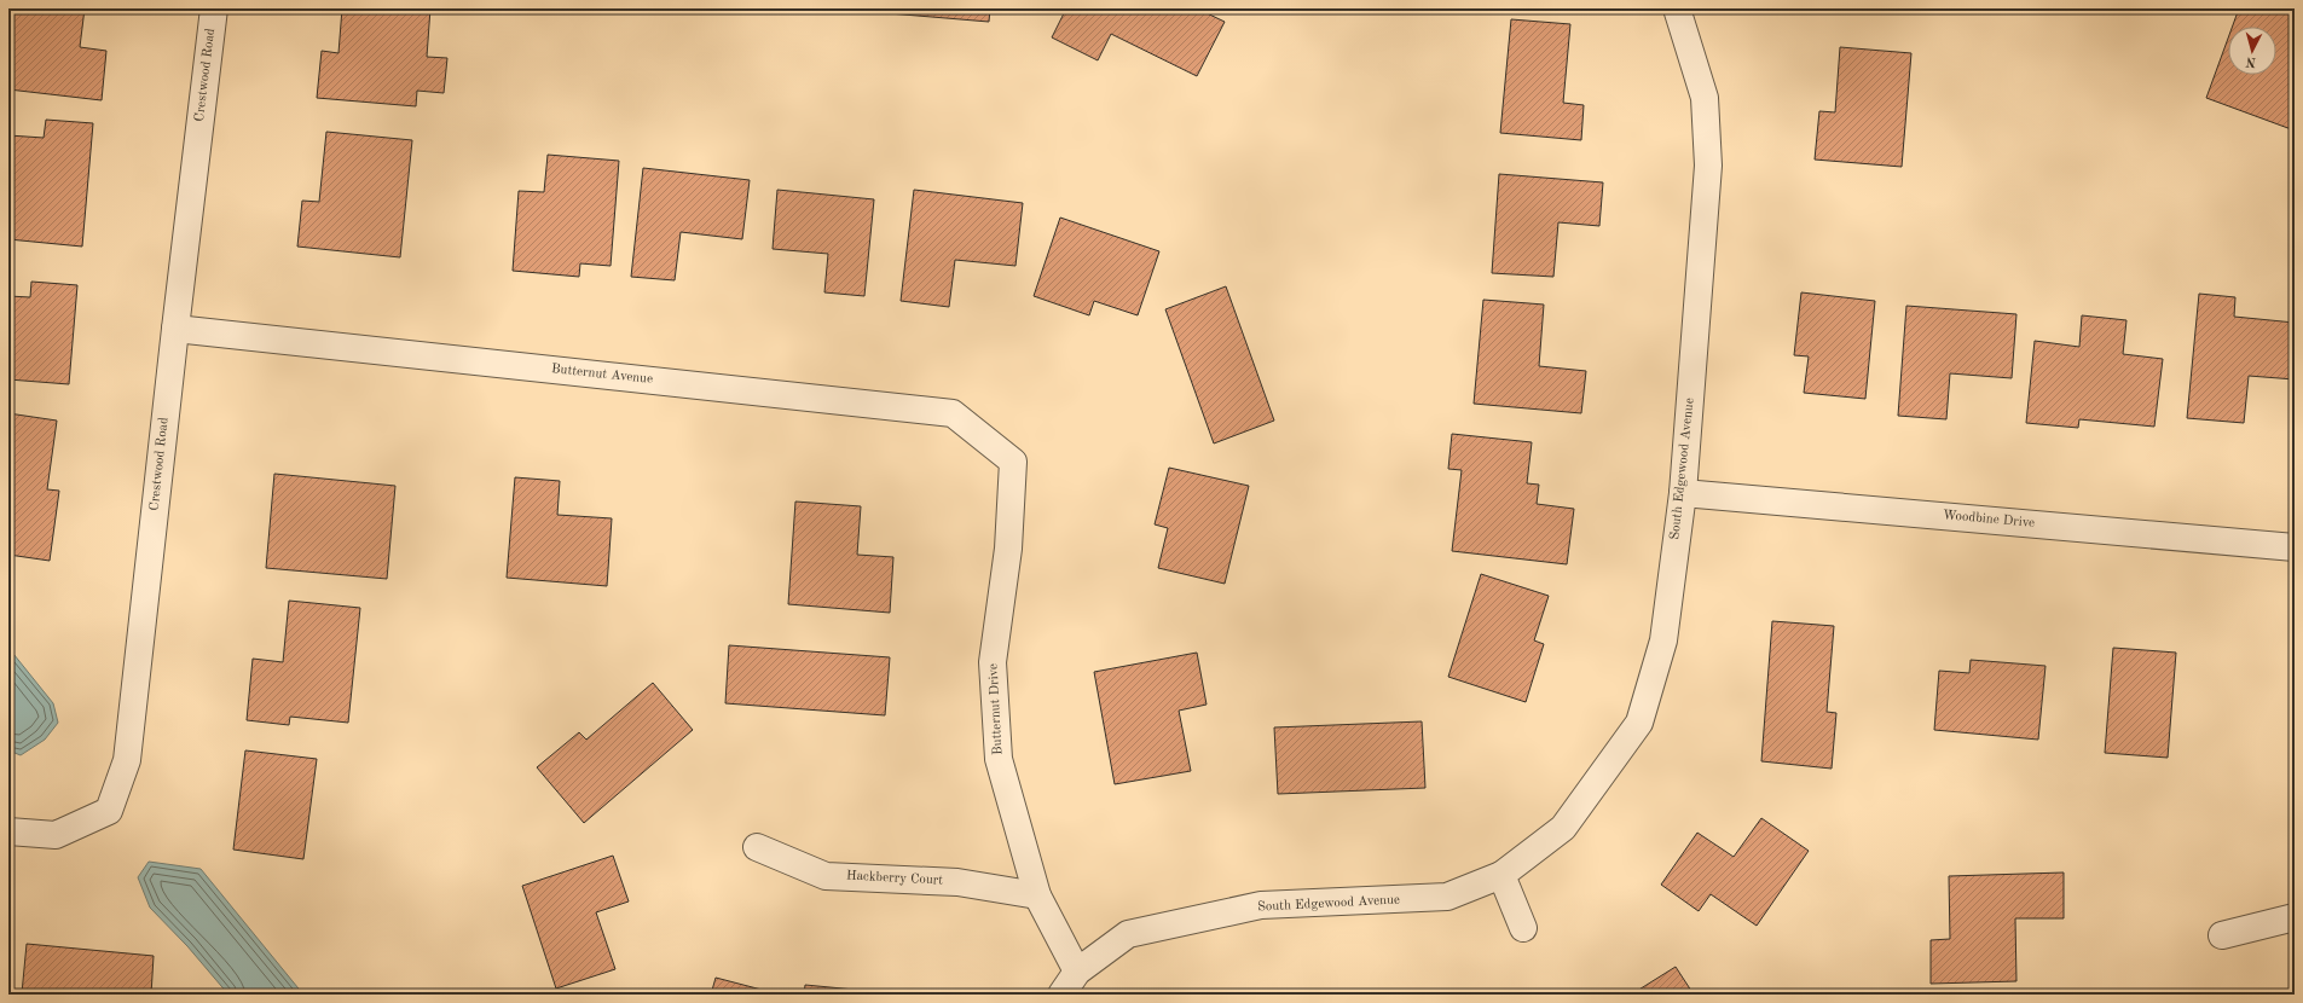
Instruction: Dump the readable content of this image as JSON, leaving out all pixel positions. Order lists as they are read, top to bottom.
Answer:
{
  "streets": {
    "street": [
      "Crestwood Road",
      "Butternut Avenue",
      "South Edgewood Avenue",
      "Woodbine Drive",
      "Butternut Drive",
      "Hackberry Court"
    ]
  },
  "crossings": [
    ["Crestwood Road", "Butternut Avenue"],
    ["Butternut Avenue", "Butternut Drive"],
    ["South Edgewood Avenue", "Woodbine Drive"],
    ["South Edgewood Avenue", "Butternut Drive"],
    ["Butternut Drive", "Hackberry Court"]
  ],
  "north": "bottom"
}
